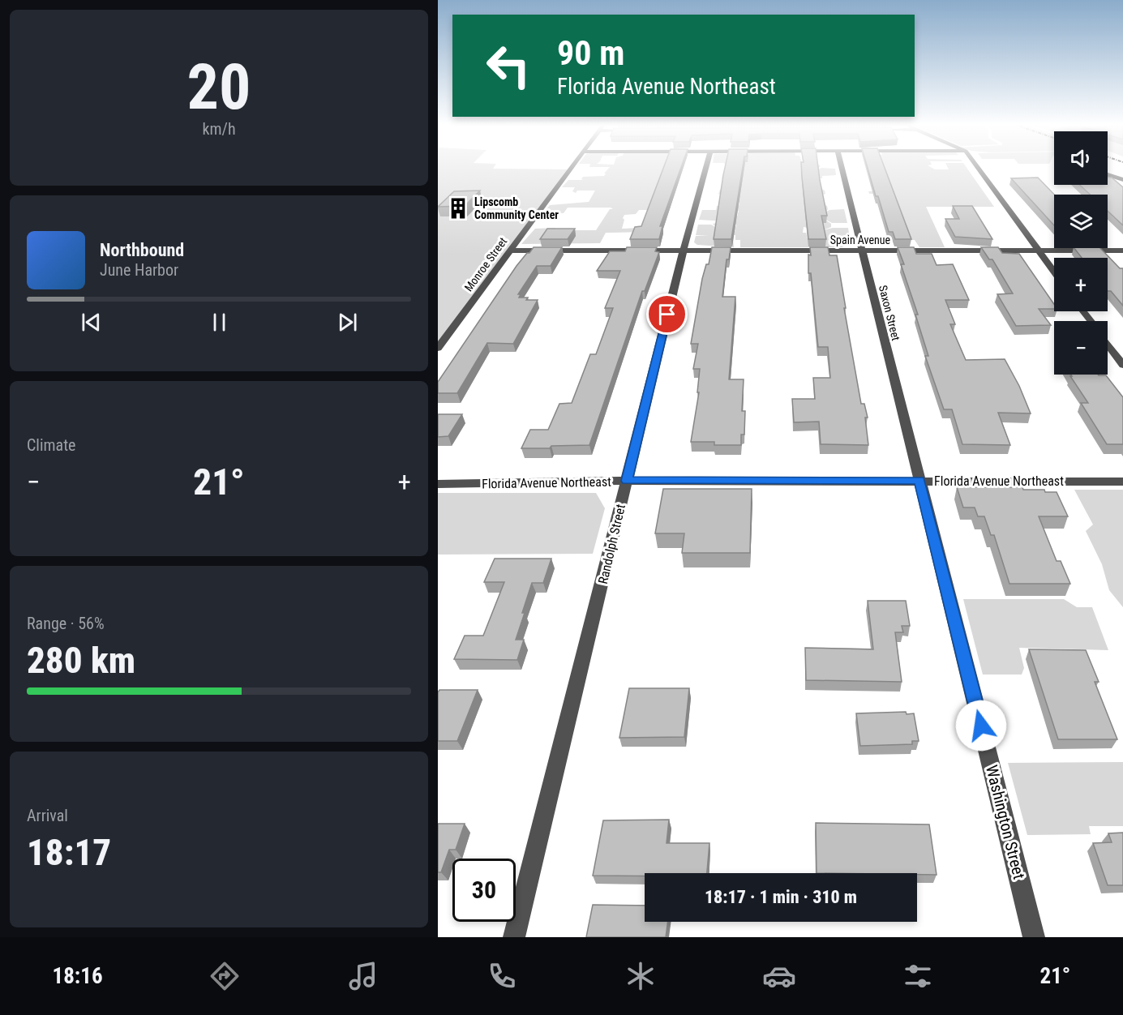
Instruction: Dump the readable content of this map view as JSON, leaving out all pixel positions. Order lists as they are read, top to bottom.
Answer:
{
  "streets": {
    "street": [
      "Spain Avenue",
      "Monroe Street",
      "Saxon Street",
      "Florida Avenue Northeast",
      "Randolph Street",
      "Washington Street"
    ]
  },
  "crossings": [
    ["Spain Avenue", "Monroe Street"],
    ["Spain Avenue", "Saxon Street"],
    ["Spain Avenue", "Randolph Street"],
    ["Saxon Street", "Florida Avenue Northeast"],
    ["Saxon Street", "Washington Street"],
    ["Florida Avenue Northeast", "Randolph Street"],
    ["Florida Avenue Northeast", "Washington Street"]
  ],
  "places": {
    "building": ["Lipscomb Community Center"]
  },
  "page": {
    "tile": [
      ["20", "km/h"],
      "Climate",
      ["Range · 56%", "280 km"],
      ["Arrival", "18:17"]
    ],
    "turn": ["90 m", "Florida Avenue Northeast"],
    "map_buttons": ["+", "−"],
    "song": ["Northbound", "June Harbor"],
    "heat": ["−", "21°", "+"],
    "limit": "30",
    "trip": "18:17 · 1 min · 310 m",
    "tabs": ["18:16", "21°"]
  }
}
